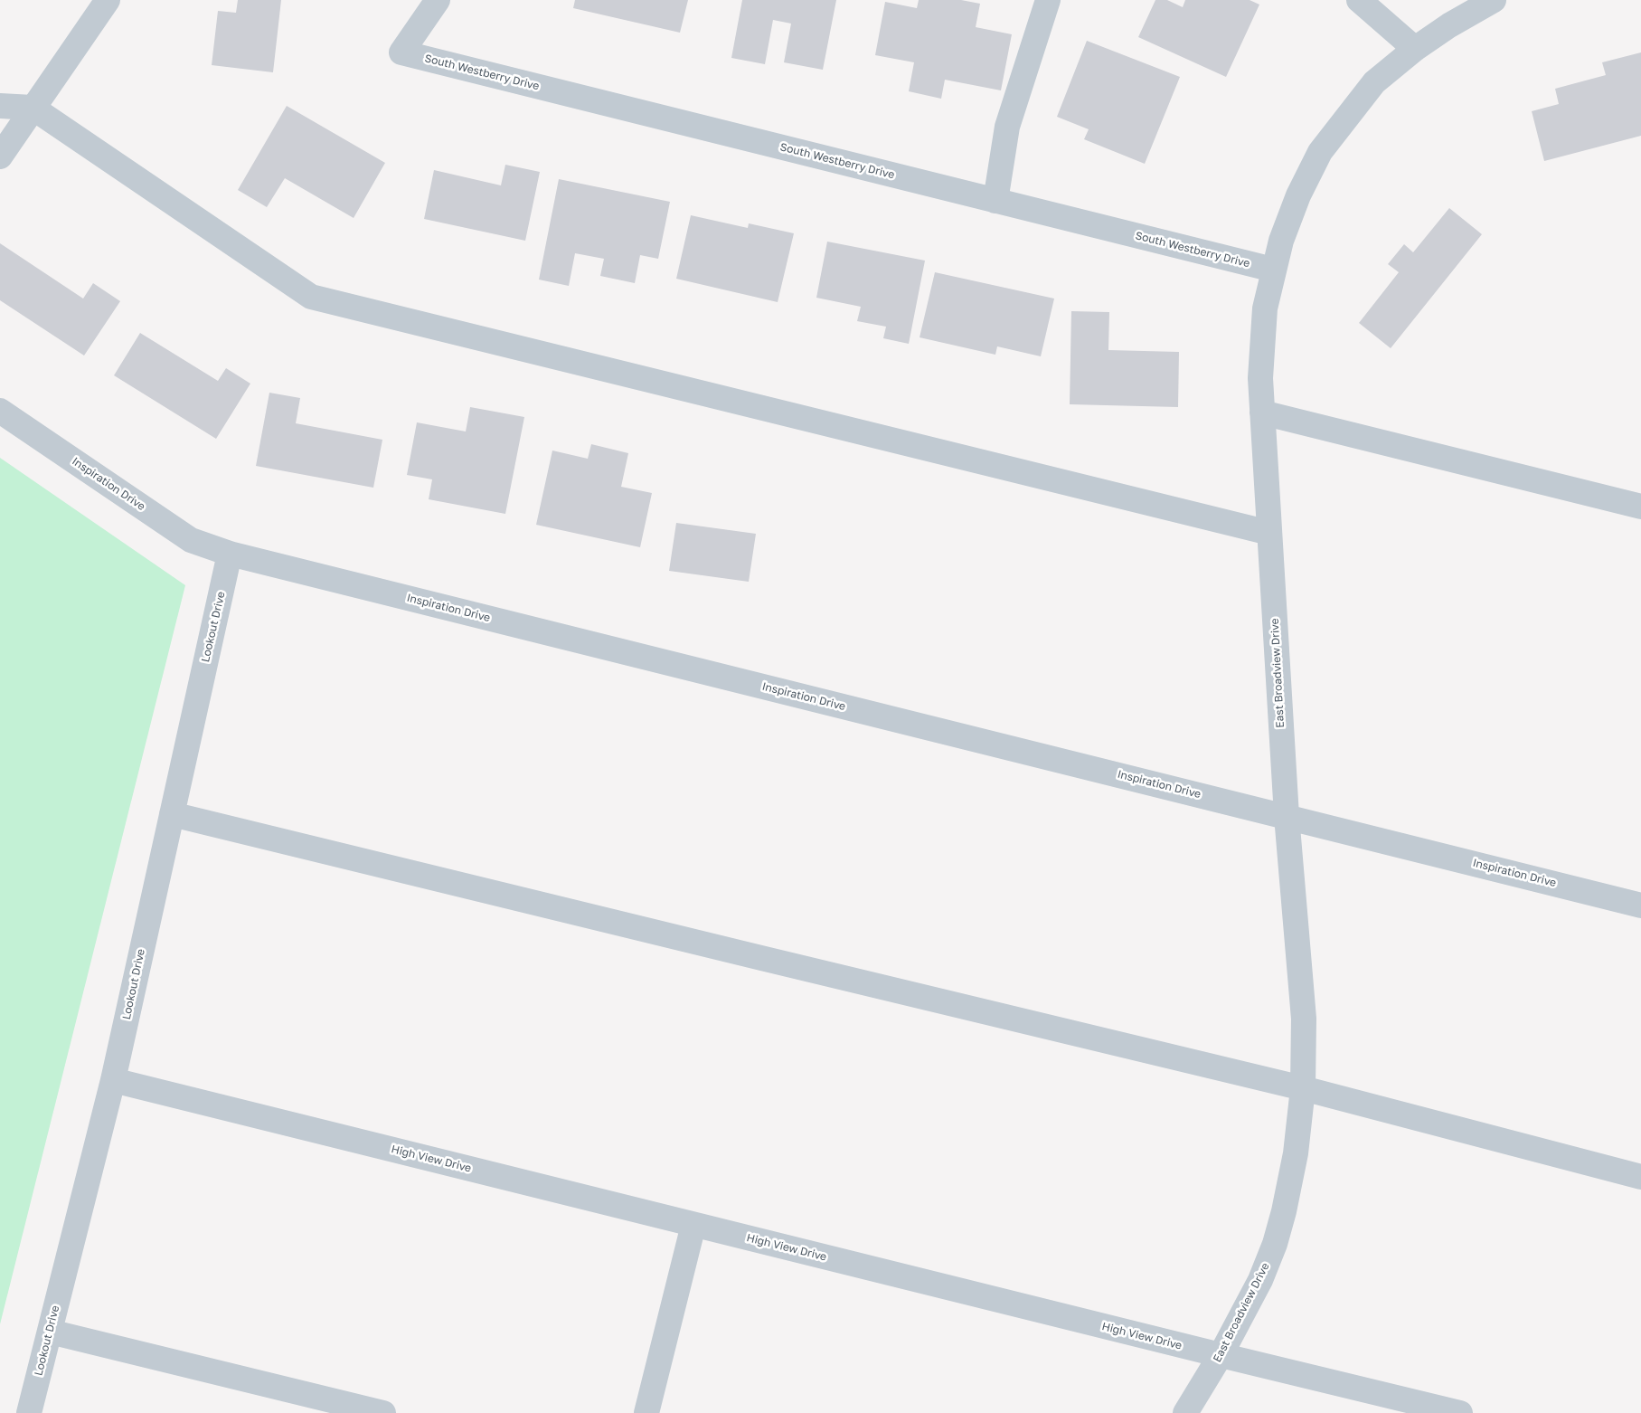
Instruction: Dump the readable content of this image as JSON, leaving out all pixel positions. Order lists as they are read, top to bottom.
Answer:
{
  "streets": {
    "street": [
      "South Westberry Drive",
      "Inspiration Drive",
      "Lookout Drive",
      "East Broadview Drive",
      "High View Drive"
    ]
  },
  "crossings": [
    ["South Westberry Drive", "East Broadview Drive"],
    ["Inspiration Drive", "Lookout Drive"],
    ["Inspiration Drive", "East Broadview Drive"],
    ["Lookout Drive", "High View Drive"],
    ["East Broadview Drive", "High View Drive"]
  ]
}
